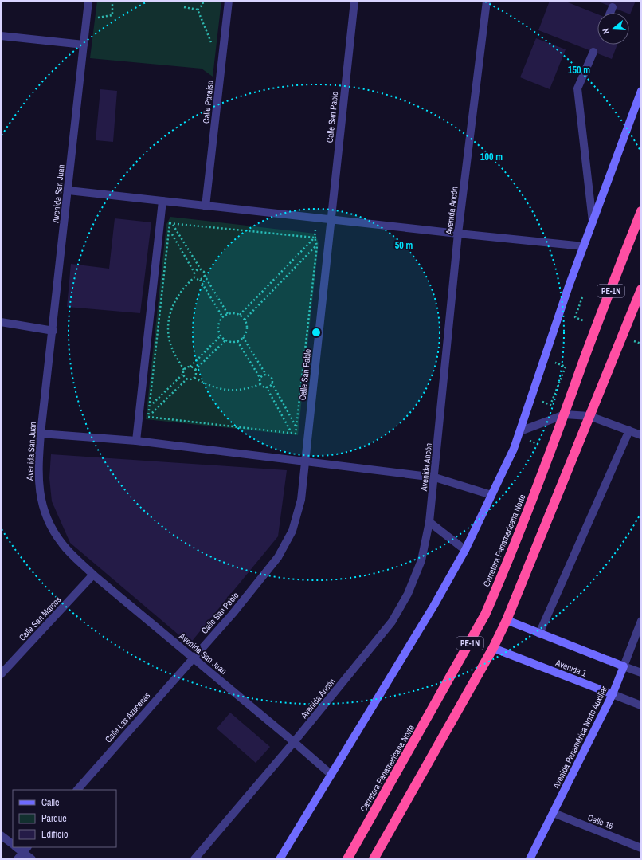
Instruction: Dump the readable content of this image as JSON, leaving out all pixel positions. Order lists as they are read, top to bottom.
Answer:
{
  "streets": {
    "highway": ["PE-1N", "Carretera Panamericana Norte"],
    "main road": ["Avenida 1", "Avenida Panamérica Norte Auxiliar"],
    "street": [
      "Calle Paraíso",
      "Calle San Pablo",
      "Avenida San Juan",
      "Avenida Ancón",
      "Calle San Marcos",
      "Calle Las Azucenas",
      "Calle 16"
    ]
  },
  "crossings": [
    ["Calle San Pablo", "Avenida San Juan"],
    ["Calle San Pablo", "Calle Las Azucenas"],
    ["Avenida San Juan", "Avenida Ancón"],
    ["Avenida San Juan", "Calle San Marcos"],
    ["Avenida San Juan", "Calle Las Azucenas"],
    ["PE-1N", "Avenida 1"],
    ["Avenida 1", "Avenida Panamérica Norte Auxiliar"],
    ["Avenida Panamérica Norte Auxiliar", "Calle 16"]
  ],
  "legend": ["Calle", "Parque", "Edificio"],
  "north": "left",
  "rings": ["150 m", "100 m", "50 m"]
}
